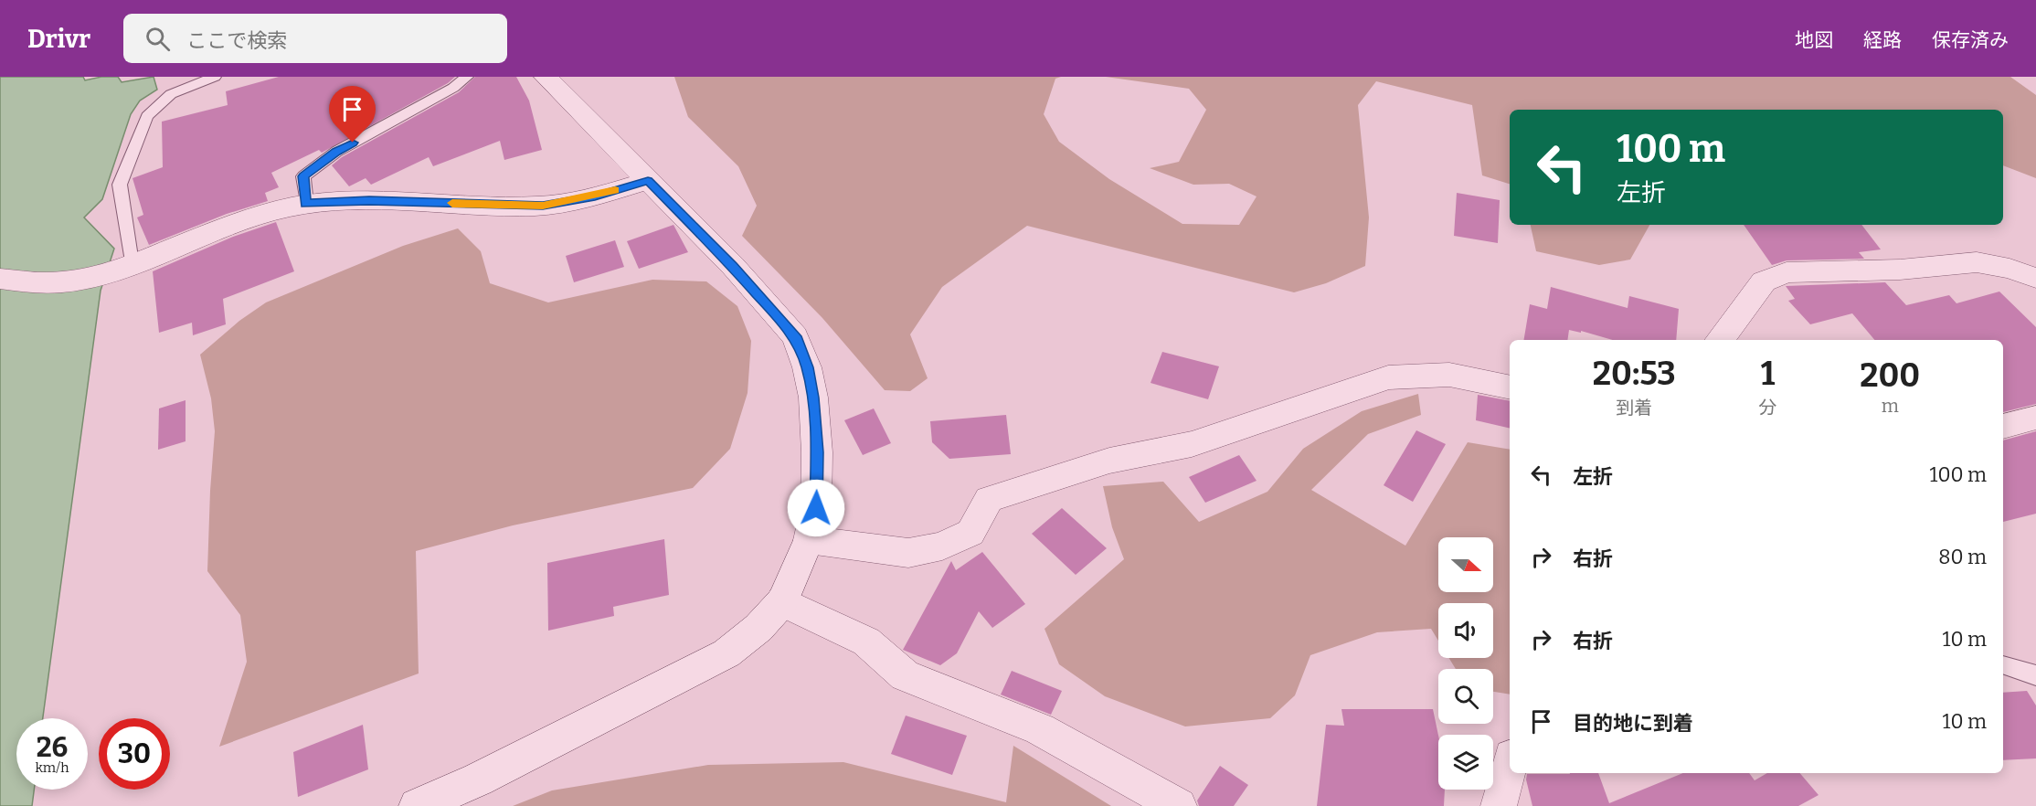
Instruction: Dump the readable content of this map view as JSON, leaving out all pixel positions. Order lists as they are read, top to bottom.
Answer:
{
  "north": "right",
  "page": {
    "header": "Drivr",
    "search": "ここで検索",
    "nav": ["地図", "経路", "保存済み"],
    "turn": ["100 m", "左折"],
    "eta": [
      "20:53",
      "到着",
      "1",
      "分",
      "200",
      "m"
    ],
    "list": [
      {
        "name": "左折",
        "value": "100 m"
      },
      {
        "name": "右折",
        "value": "80 m"
      },
      {
        "name": "右折",
        "value": "10 m"
      },
      {
        "name": "目的地に到着",
        "value": "10 m"
      }
    ],
    "speed": "26 km/h",
    "limit": "30"
  }
}
